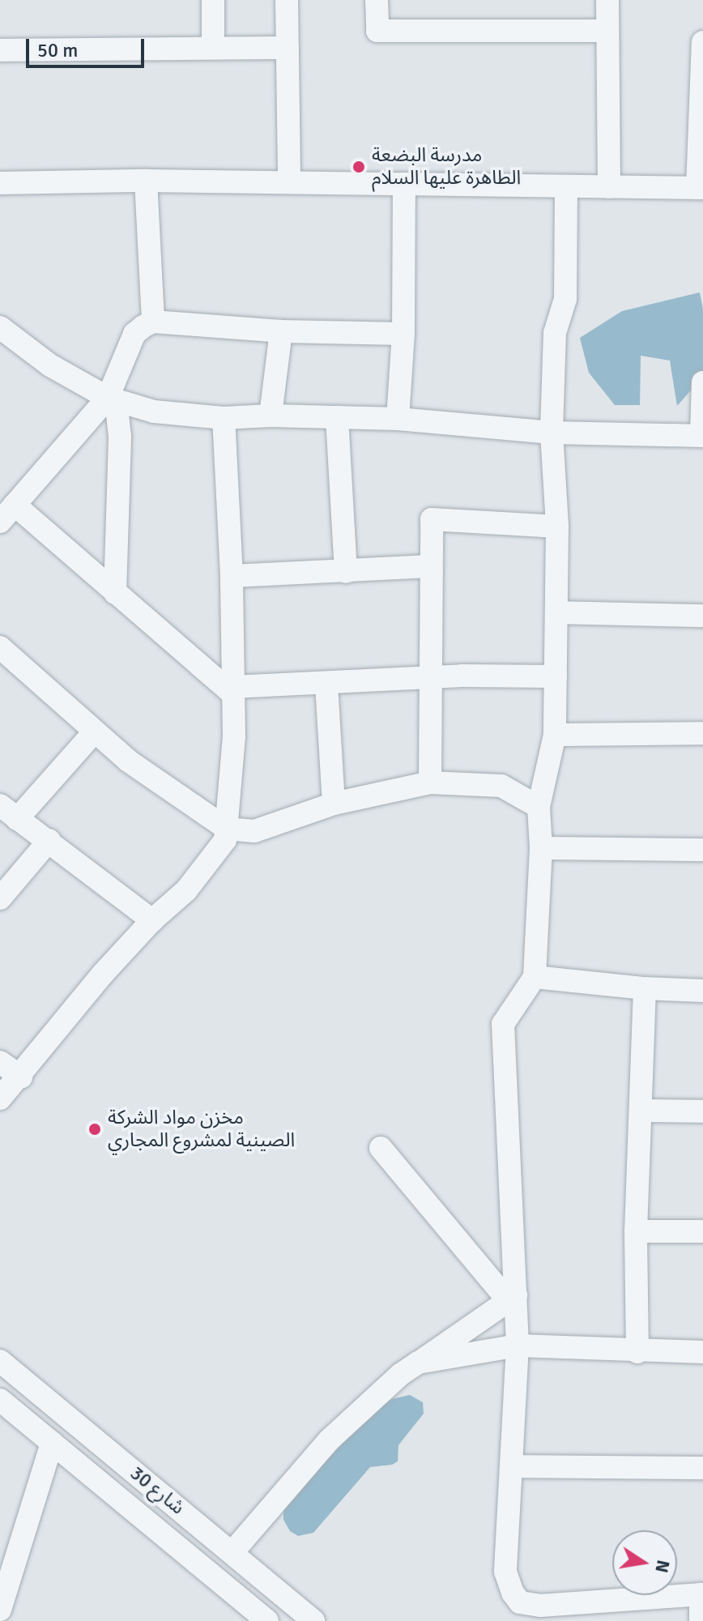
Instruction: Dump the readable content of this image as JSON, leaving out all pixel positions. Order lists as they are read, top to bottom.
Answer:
{
  "streets": {
    "street": ["شارع 30"]
  },
  "places": ["مدرسة البضعة الطاهرة عليها السلام", "مخزن مواد الشركة الصينية لمشروع المجاري"],
  "scale_bar": "50 m",
  "north": "right"
}
